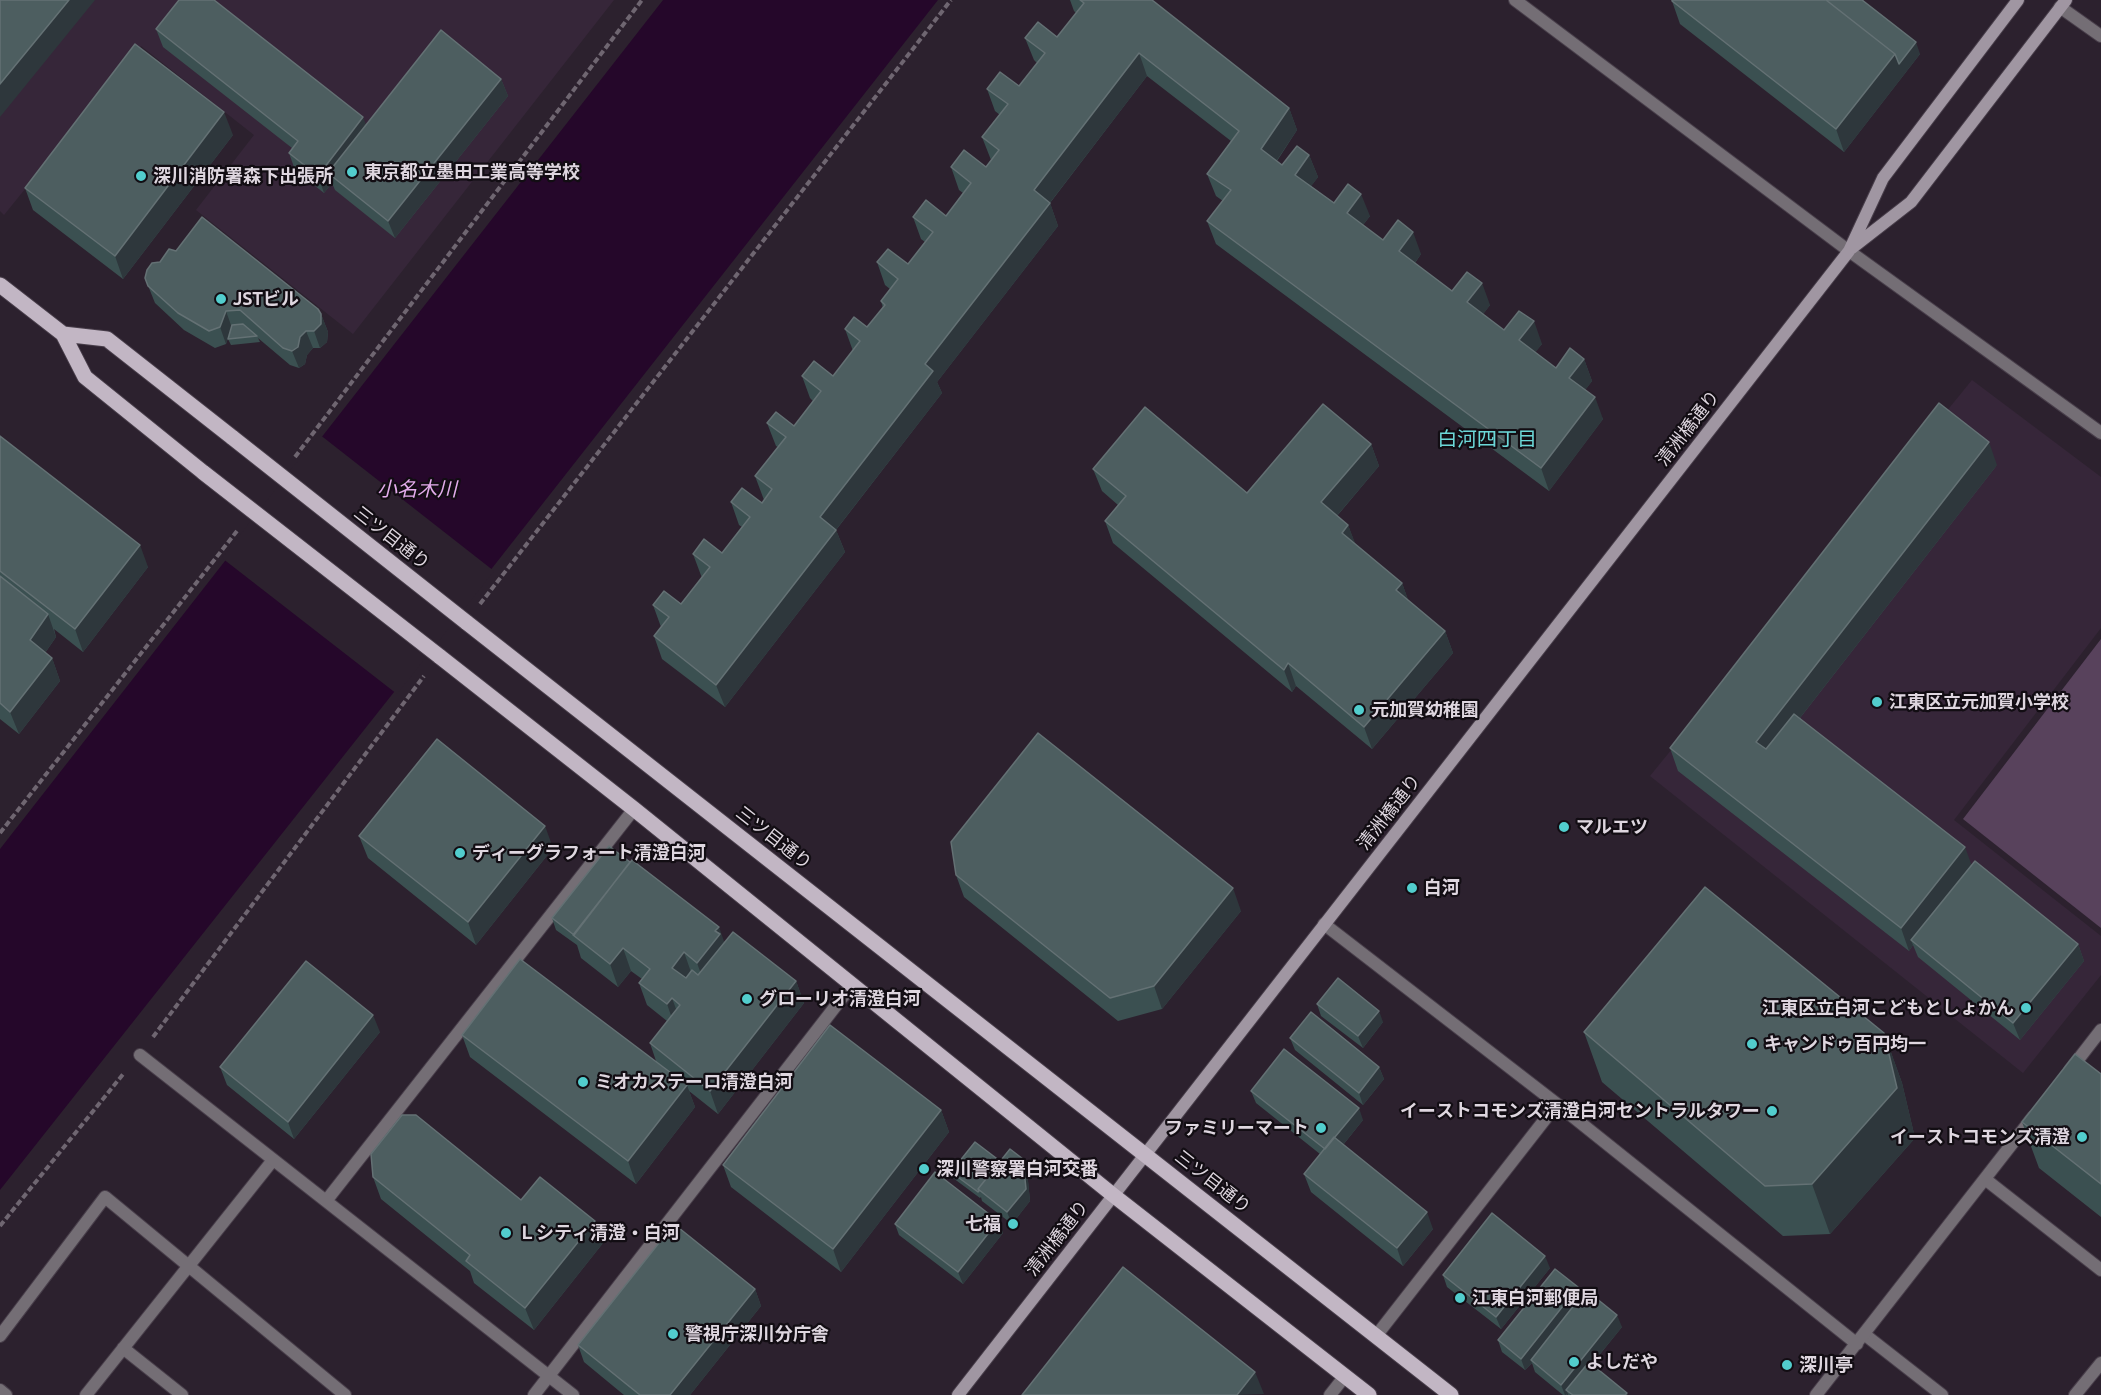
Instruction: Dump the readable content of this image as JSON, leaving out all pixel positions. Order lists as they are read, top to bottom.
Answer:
{
  "streets": {
    "main road": ["清洲橋通り", "三ツ目通り"]
  },
  "crossings": [
    ["清洲橋通り", "三ツ目通り"]
  ],
  "districts": ["白河四丁目"],
  "water": ["小名木川"],
  "places": [
    "東京都立墨田工業高等学校",
    "深川消防署森下出張所",
    "JSTビル",
    "江東区立元加賀小学校",
    "元加賀幼稚園",
    "マルエツ",
    "ディーグラフォート清澄白河",
    "白河",
    "グローリオ清澄白河",
    "江東区立白河こどもとしょかん",
    "キャンドゥ百円均一",
    "ミオカステーロ清澄白河",
    "イーストコモンズ清澄白河セントラルタワー",
    "ファミリーマート",
    "イーストコモンズ清澄",
    "深川警察署白河交番",
    "七福",
    "Ｌシティ清澄・白河",
    "江東白河郵便局",
    "警視庁深川分庁舎",
    "よしだや",
    "深川亭"
  ]
}
